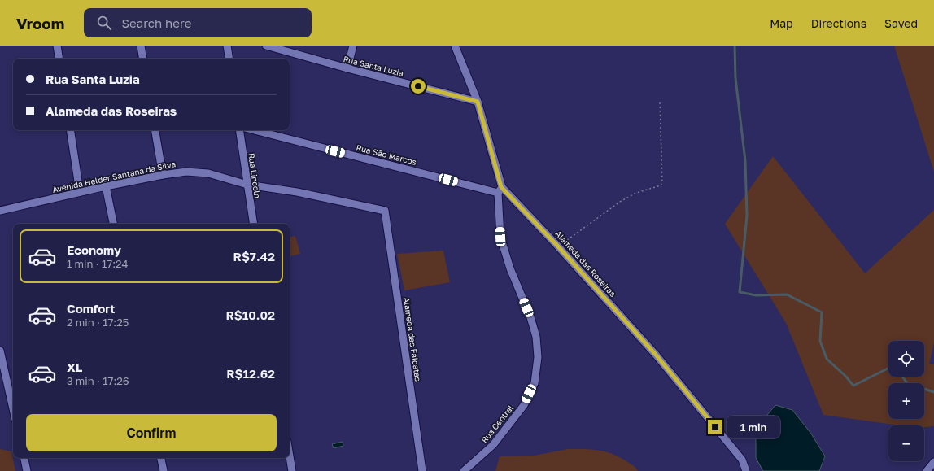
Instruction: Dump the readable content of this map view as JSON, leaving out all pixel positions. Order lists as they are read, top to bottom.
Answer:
{
  "streets": {
    "street": [
      "Rua Santa Luzia",
      "Rua São Marcos",
      "Rua Lincoln",
      "Avenida Helder Santana da Silva",
      "Alameda das Roseiras",
      "Alameda das Falcatas",
      "Rua Central"
    ]
  },
  "crossings": [
    ["Rua Santa Luzia", "Alameda das Roseiras"],
    ["Rua São Marcos", "Alameda das Roseiras"],
    ["Rua São Marcos", "Rua Central"],
    ["Rua Lincoln", "Avenida Helder Santana da Silva"],
    ["Avenida Helder Santana da Silva", "Alameda das Falcatas"],
    ["Alameda das Roseiras", "Rua Central"]
  ],
  "page": {
    "header": "Vroom",
    "search": "Search here",
    "nav": ["Map", "Directions", "Saved"],
    "banner": ["Rua Santa Luzia", "Alameda das Roseiras"],
    "list": [
      {
        "name": "Economy",
        "note": "1 min · 17:24",
        "value": "R$7.42"
      },
      {
        "name": "Comfort",
        "note": "2 min · 17:25",
        "value": "R$10.02"
      },
      {
        "name": "XL",
        "note": "3 min · 17:26",
        "value": "R$12.62"
      }
    ],
    "map_buttons": ["+", "−"],
    "buttons": "Confirm",
    "bubble": "1 min"
  }
}
